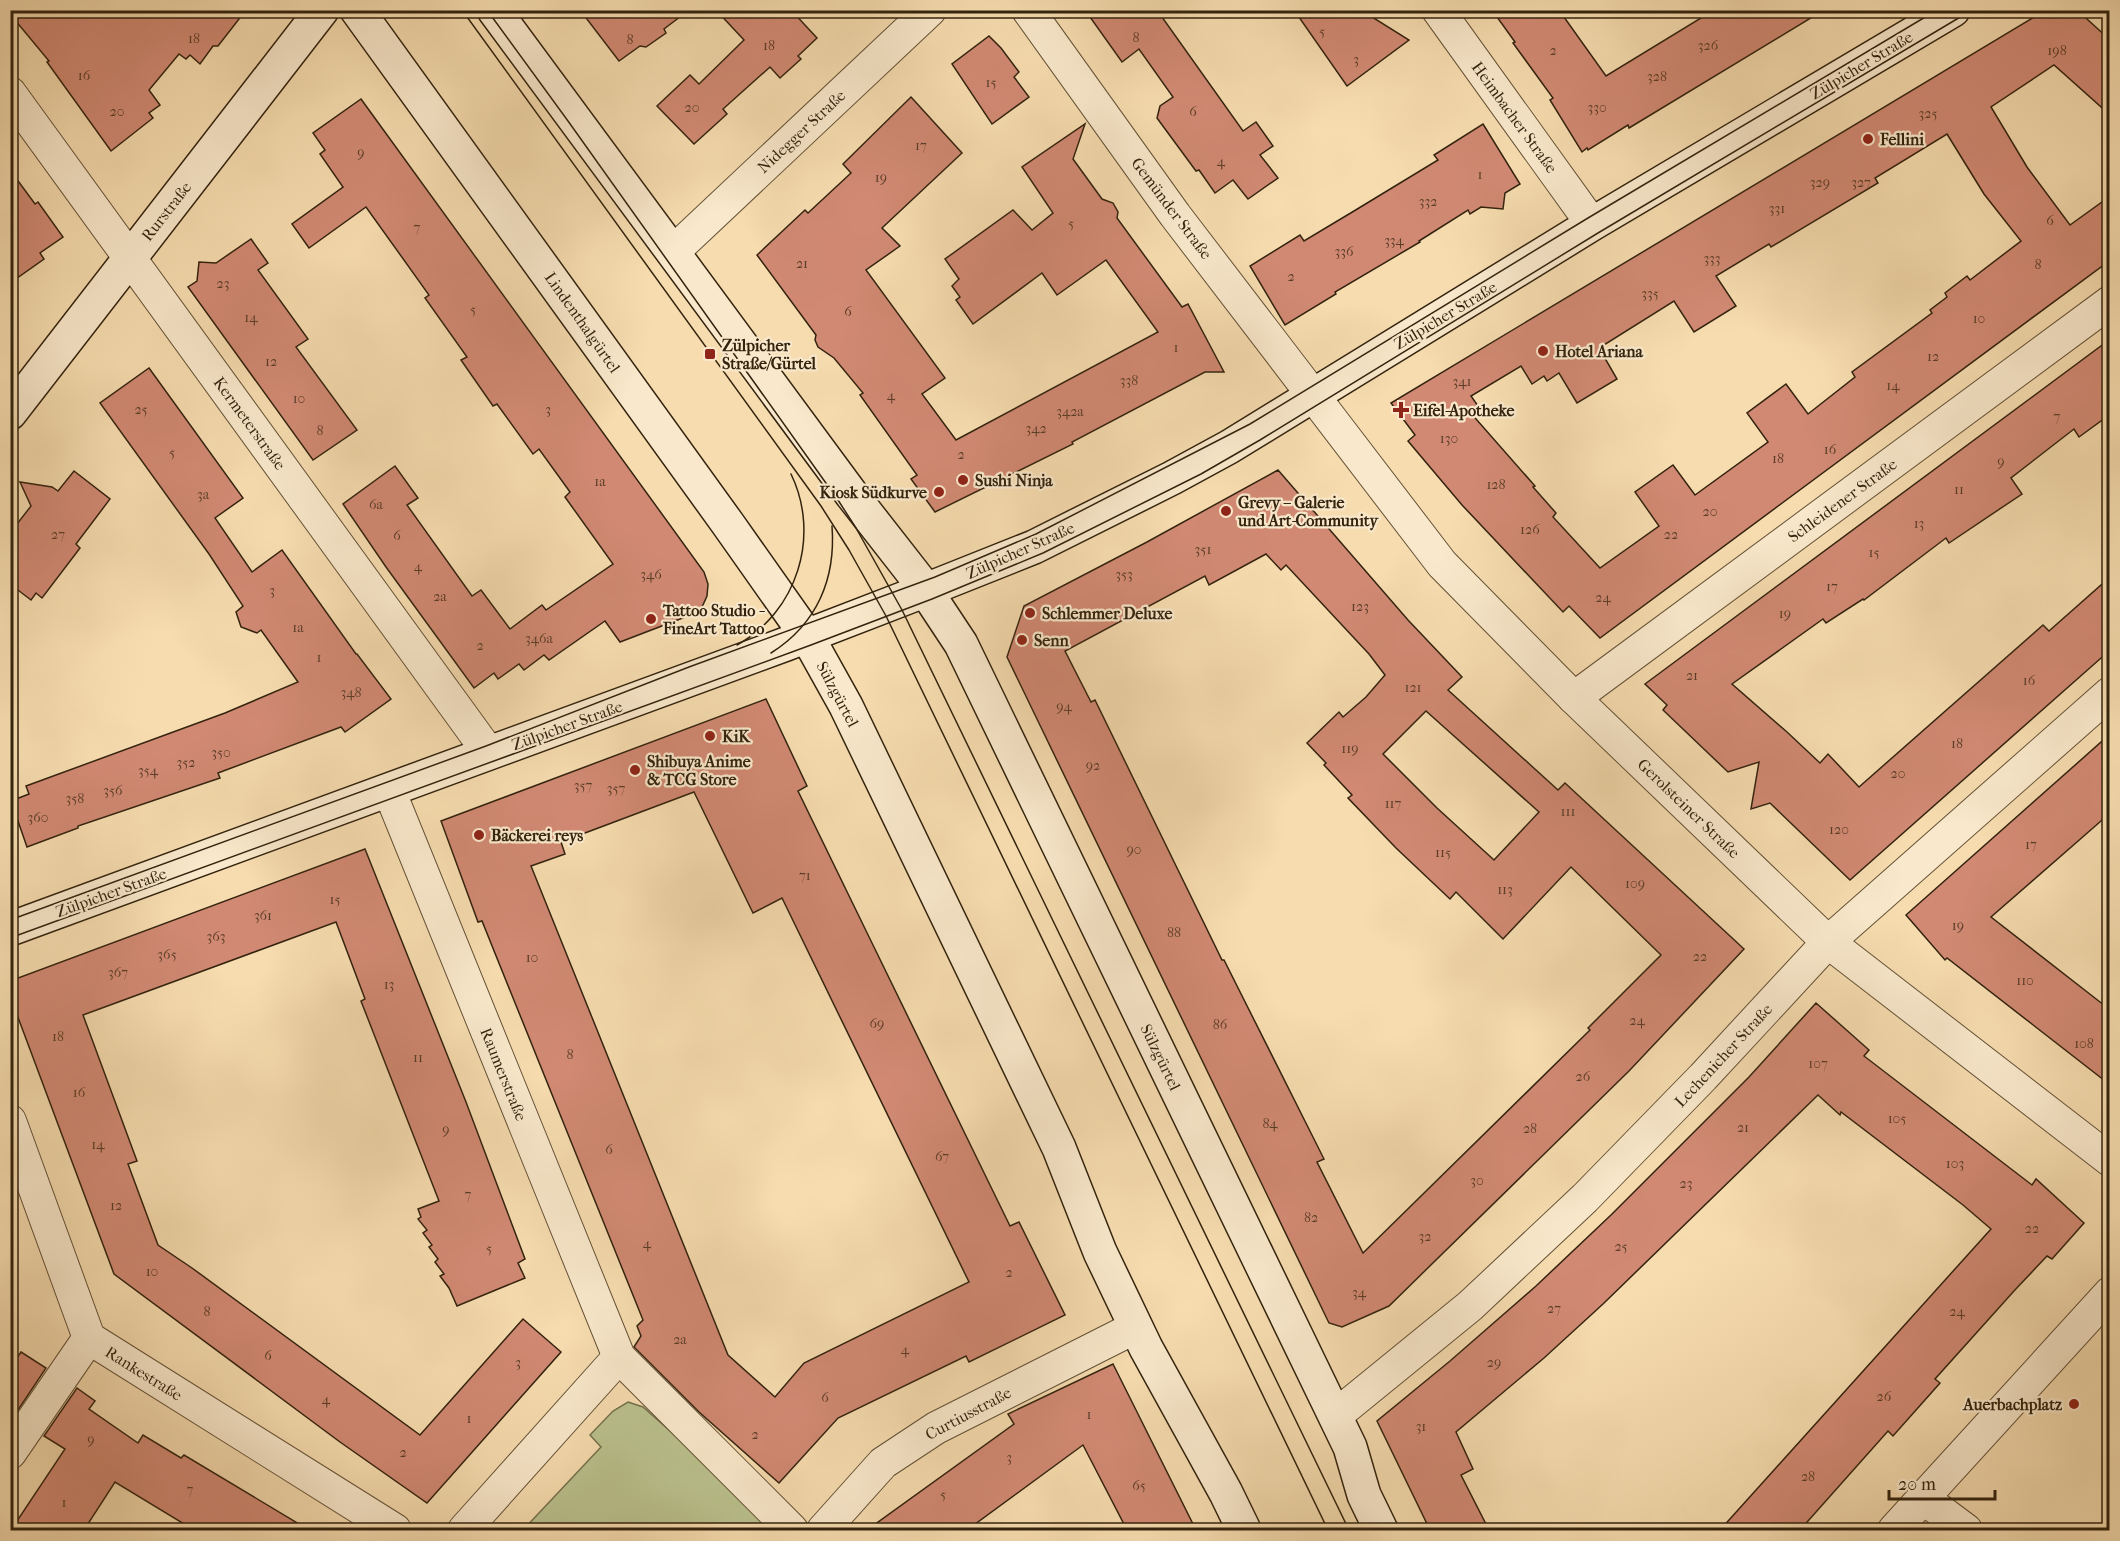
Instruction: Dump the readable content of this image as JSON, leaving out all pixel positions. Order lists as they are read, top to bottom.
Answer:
{
  "streets": {
    "main road": [
      "Zülpicher Straße",
      "Rurstraße",
      "Lindenthalgürtel",
      "Sülzgürtel"
    ],
    "street": [
      "Heimbacher Straße",
      "Nidegger Straße",
      "Gemünder Straße",
      "Kermeterstraße",
      "Schleidener Straße",
      "Gerolsteiner Straße",
      "Lechenicher Straße",
      "Raumerstraße",
      "Rankestraße",
      "Curtiusstraße"
    ]
  },
  "crossings": [
    ["Zülpicher Straße", "Heimbacher Straße"],
    ["Zülpicher Straße", "Gemünder Straße"],
    ["Zülpicher Straße", "Lindenthalgürtel"],
    ["Zülpicher Straße", "Kermeterstraße"],
    ["Zülpicher Straße", "Sülzgürtel"],
    ["Zülpicher Straße", "Gerolsteiner Straße"],
    ["Zülpicher Straße", "Raumerstraße"],
    ["Gemünder Straße", "Gerolsteiner Straße"],
    ["Rurstraße", "Kermeterstraße"],
    ["Lindenthalgürtel", "Sülzgürtel"],
    ["Schleidener Straße", "Gerolsteiner Straße"],
    ["Sülzgürtel", "Lechenicher Straße"],
    ["Sülzgürtel", "Curtiusstraße"],
    ["Gerolsteiner Straße", "Lechenicher Straße"]
  ],
  "places": {
    "other": [
      "Fellini",
      "Hotel Ariana",
      "Sushi Ninja",
      "Kiosk Südkurve",
      "Grevy – Galerie und Art-Community",
      "Schlemmer Deluxe",
      "Tattoo Studio - FineArt Tattoo",
      "Senn",
      "KiK",
      "Shibuya Anime & TCG Store",
      "Bäckerei reys",
      "Auerbachplatz"
    ],
    "transit": ["Zülpicher Straße/Gürtel"],
    "health": ["Eifel-Apotheke"]
  },
  "house_numbers": [
    "5",
    "8",
    "18",
    "8",
    "18",
    "326",
    "2",
    "198",
    "3",
    "16",
    "328",
    "15",
    "20",
    "330",
    "20",
    "6",
    "325",
    "17",
    "9",
    "4",
    "1",
    "19",
    "329",
    "327",
    "332",
    "331",
    "6",
    "5",
    "7",
    "334",
    "336",
    "333",
    "21",
    "8",
    "2",
    "23",
    "335",
    "5",
    "6",
    "14",
    "10",
    "1",
    "12",
    "12",
    "338",
    "341",
    "14",
    "4",
    "10",
    "25",
    "3",
    "342a",
    "7",
    "342",
    "8",
    "130",
    "16",
    "5",
    "2",
    "18",
    "9",
    "1a",
    "128",
    "11",
    "3a",
    "6a",
    "20",
    "13",
    "126",
    "27",
    "22",
    "6",
    "351",
    "15",
    "4",
    "346",
    "353",
    "17",
    "3",
    "2a",
    "24",
    "123",
    "19",
    "1a",
    "346a",
    "2",
    "1",
    "21",
    "16",
    "121",
    "348",
    "94",
    "18",
    "119",
    "350",
    "352",
    "92",
    "354",
    "20",
    "357",
    "357",
    "356",
    "358",
    "117",
    "111",
    "360",
    "120",
    "17",
    "90",
    "115",
    "71",
    "109",
    "113",
    "15",
    "361",
    "19",
    "88",
    "363",
    "365",
    "22",
    "10",
    "367",
    "110",
    "13",
    "24",
    "69",
    "86",
    "18",
    "108",
    "8",
    "11",
    "107",
    "26",
    "16",
    "105",
    "84",
    "21",
    "28",
    "9",
    "14",
    "6",
    "67",
    "103",
    "30",
    "23",
    "7",
    "12",
    "82",
    "22",
    "32",
    "4",
    "25",
    "5",
    "10",
    "2",
    "34",
    "27",
    "8",
    "24",
    "2a",
    "4",
    "6",
    "3",
    "29",
    "26",
    "6",
    "4",
    "1",
    "1",
    "31",
    "2",
    "9",
    "2",
    "3",
    "28",
    "65",
    "7",
    "5",
    "1"
  ],
  "scale_bar": "20 m"
}
